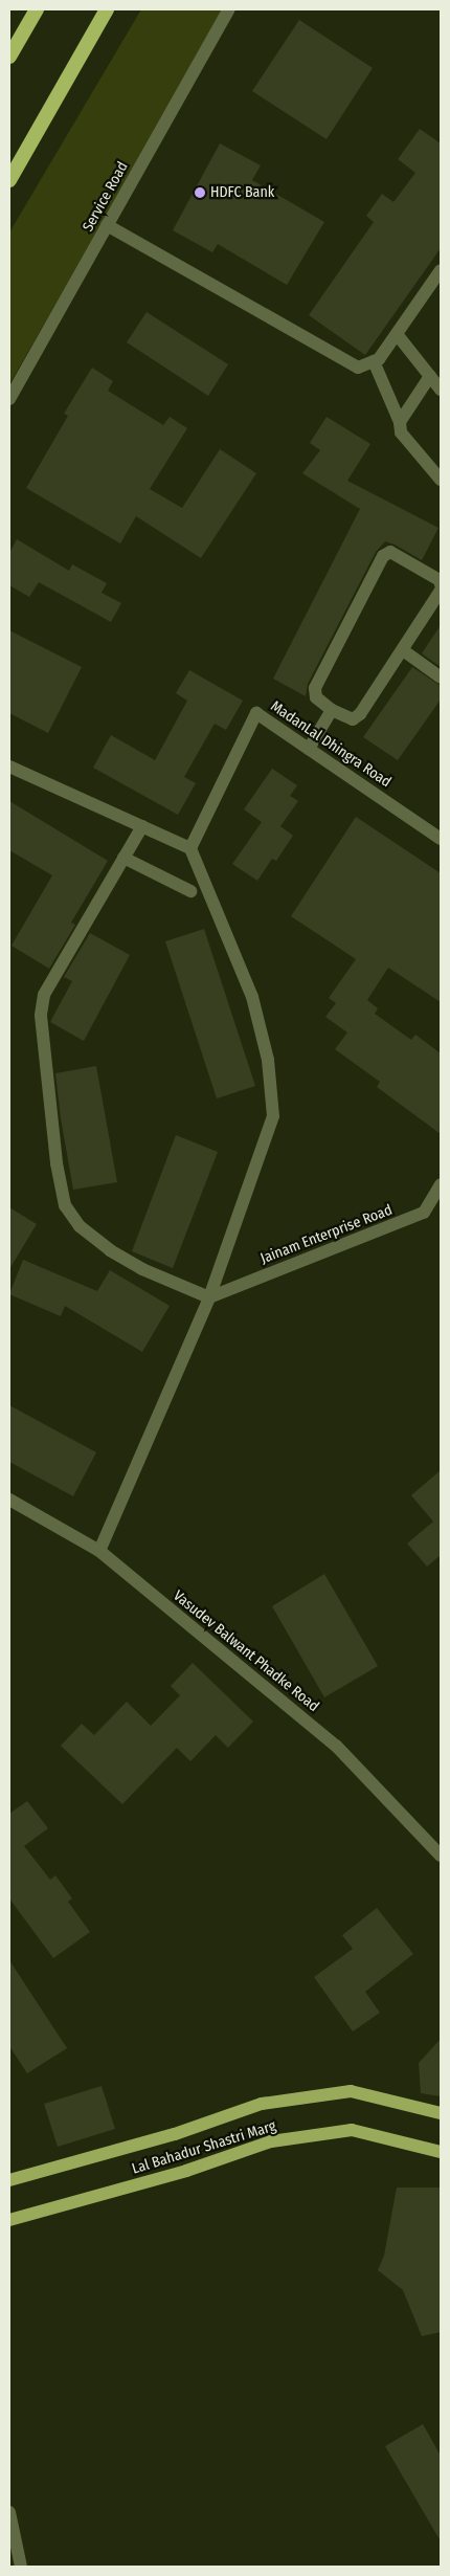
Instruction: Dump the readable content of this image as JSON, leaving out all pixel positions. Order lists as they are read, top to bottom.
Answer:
{
  "streets": {
    "main road": ["Lal Bahadur Shastri Marg"],
    "street": [
      "Service Road",
      "MadanLal Dhingra Road",
      "Jainam Enterprise Road",
      "Vasudev Balwant Phadke Road"
    ]
  },
  "places": ["HDFC Bank"]
}
